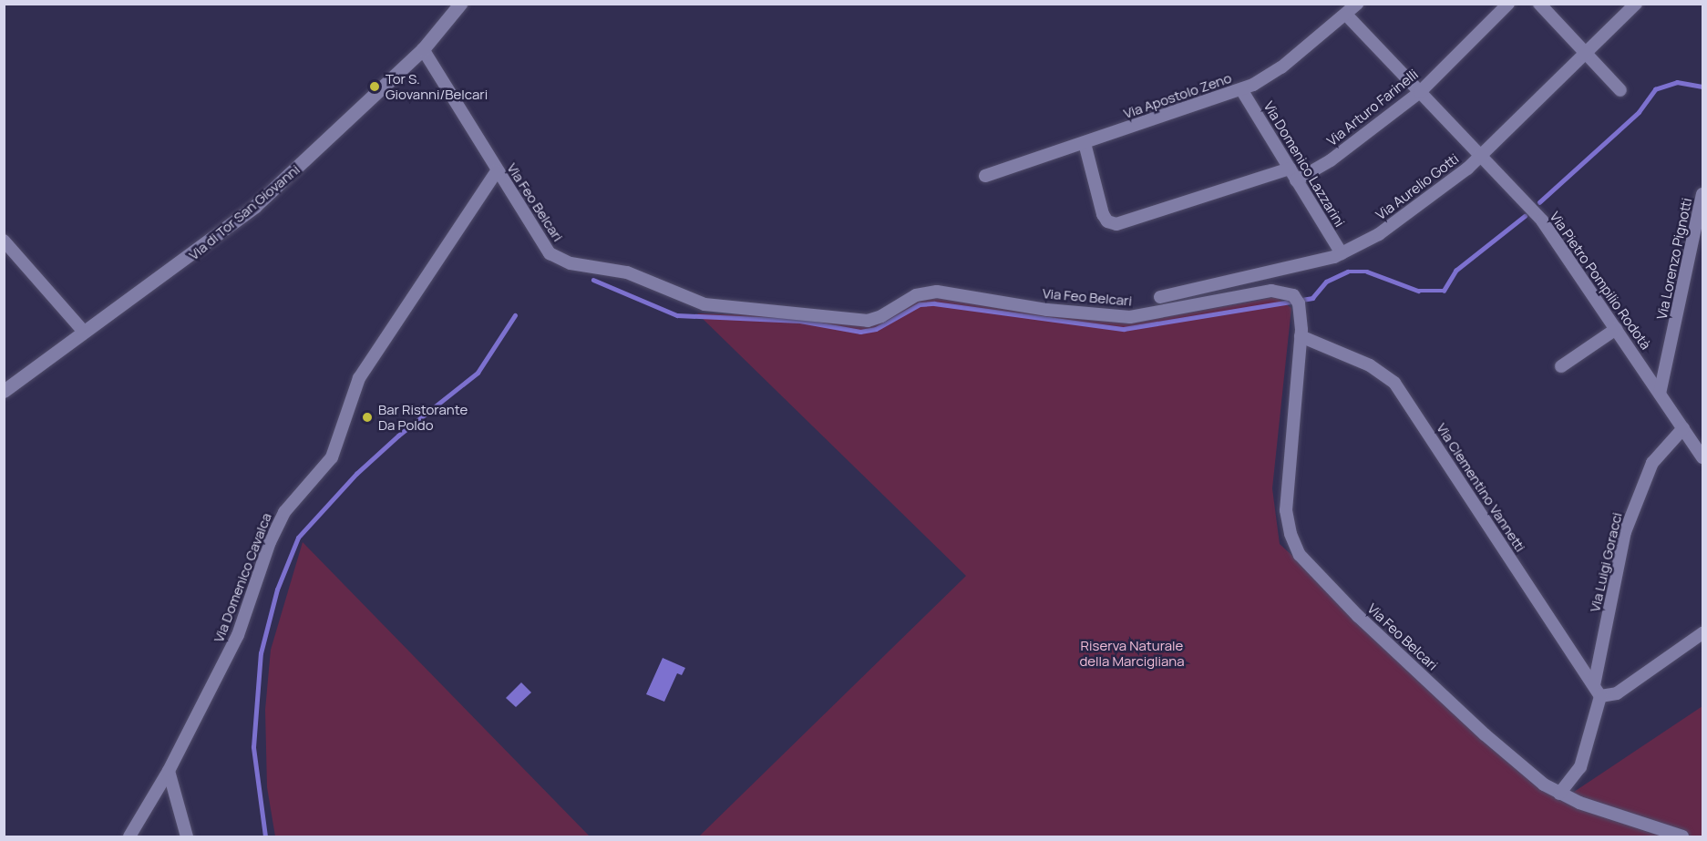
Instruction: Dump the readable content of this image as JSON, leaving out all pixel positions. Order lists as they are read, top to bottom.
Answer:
{
  "streets": {
    "street": [
      "Via Apostolo Zeno",
      "Via Arturo Farinelli",
      "Via Domenico Lazzarini",
      "Via Aurelio Gotti",
      "Via Feo Belcari",
      "Via di Tor San Giovanni",
      "Via Lorenzo Pignotti",
      "Via Pietro Pompilio Rodotà",
      "Via Clementino Vannetti",
      "Via Luigi Goracci",
      "Via Domenico Cavalca"
    ]
  },
  "crossings": [
    ["Via Apostolo Zeno", "Via Arturo Farinelli"],
    ["Via Apostolo Zeno", "Via Domenico Lazzarini"],
    ["Via Apostolo Zeno", "Via Pietro Pompilio Rodotà"],
    ["Via Arturo Farinelli", "Via Domenico Lazzarini"],
    ["Via Arturo Farinelli", "Via Pietro Pompilio Rodotà"],
    ["Via Domenico Lazzarini", "Via Aurelio Gotti"],
    ["Via Aurelio Gotti", "Via Pietro Pompilio Rodotà"],
    ["Via Feo Belcari", "Via di Tor San Giovanni"],
    ["Via Feo Belcari", "Via Clementino Vannetti"],
    ["Via Feo Belcari", "Via Luigi Goracci"],
    ["Via Feo Belcari", "Via Domenico Cavalca"],
    ["Via Lorenzo Pignotti", "Via Pietro Pompilio Rodotà"],
    ["Via Pietro Pompilio Rodotà", "Via Luigi Goracci"],
    ["Via Clementino Vannetti", "Via Luigi Goracci"]
  ],
  "parks": ["Riserva Naturale della Marcigliana"],
  "places": ["Tor S. Giovanni/Belcari", "Bar Ristorante Da Poldo"]
}
